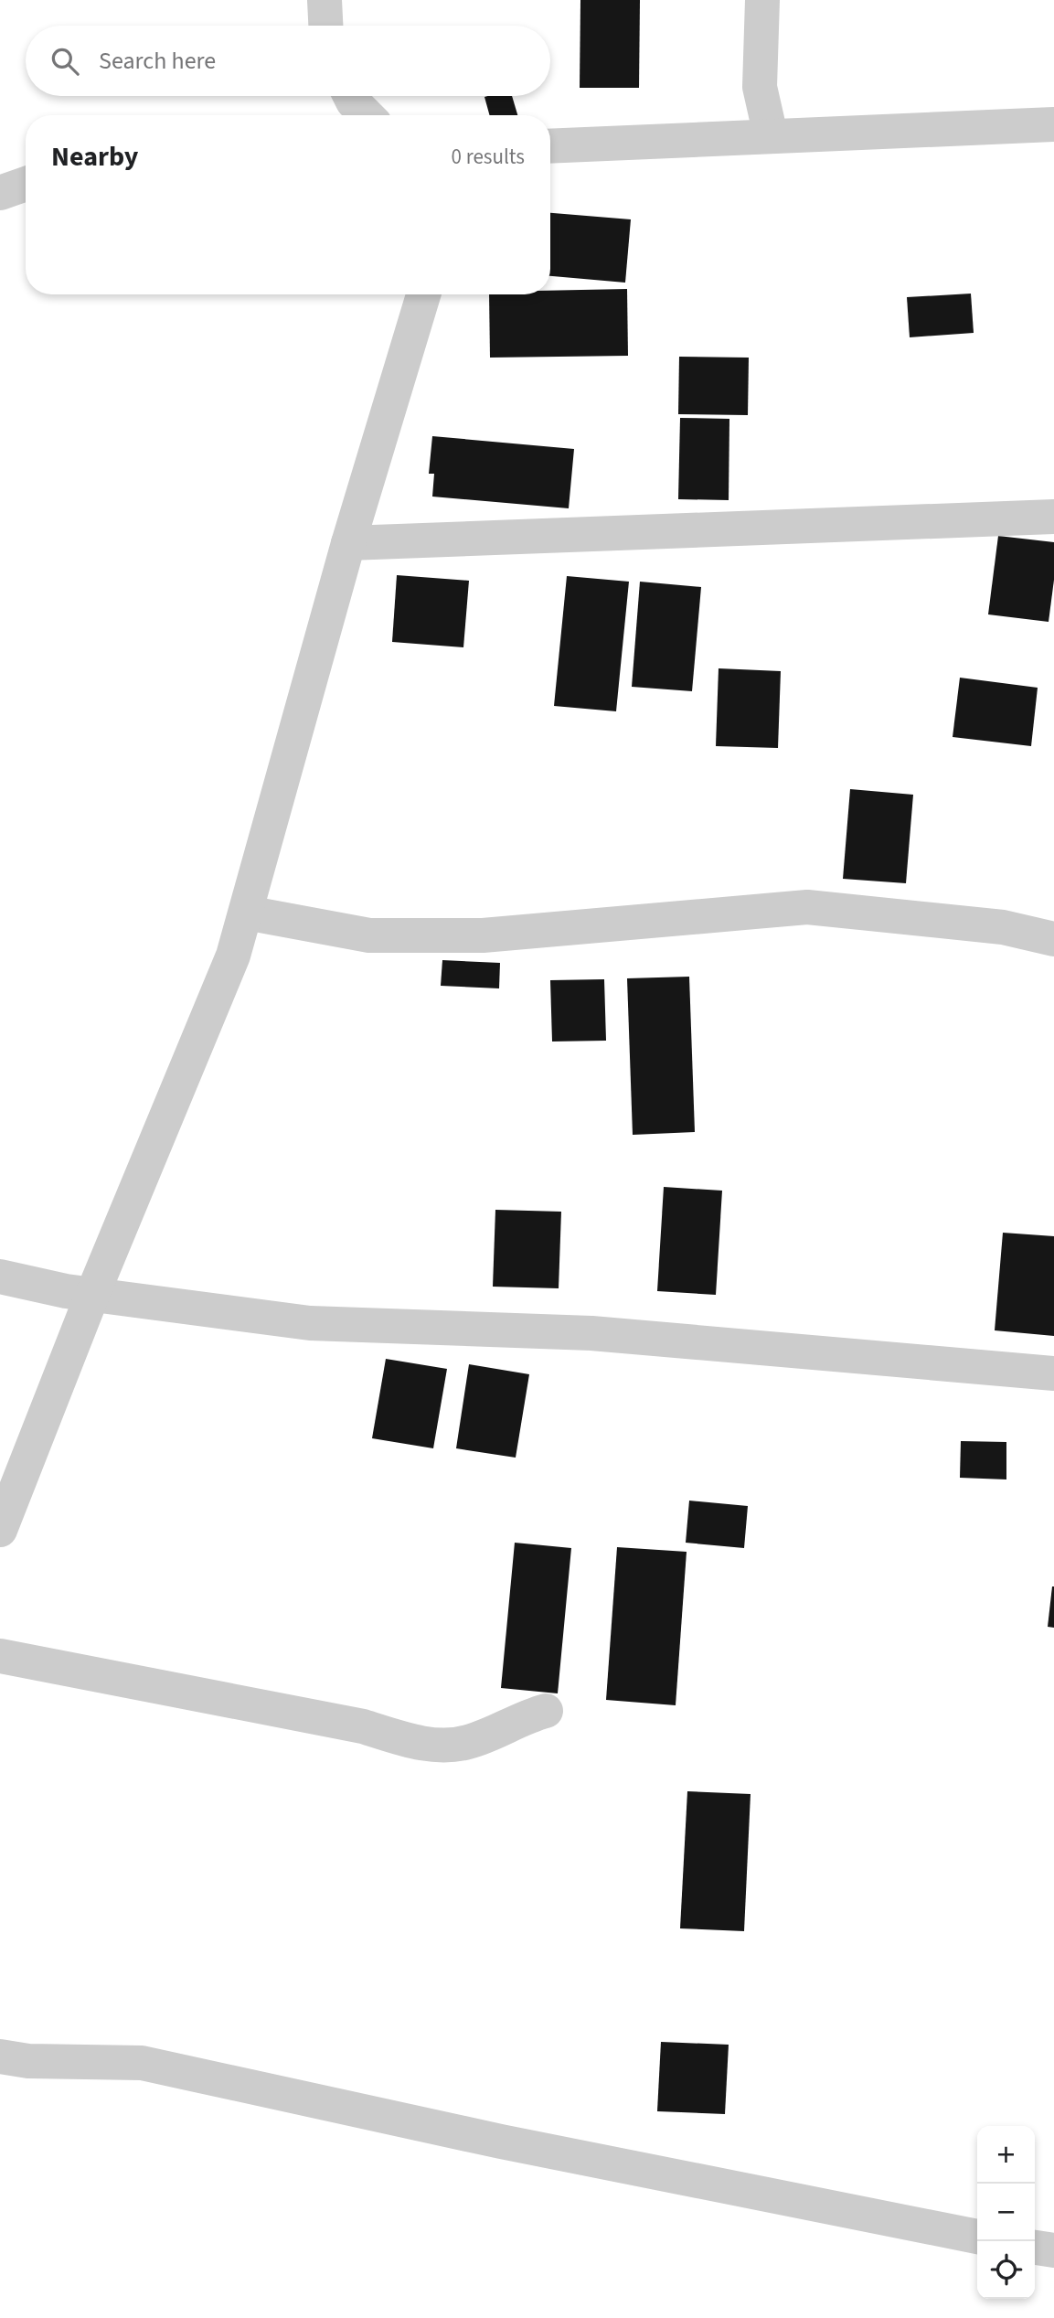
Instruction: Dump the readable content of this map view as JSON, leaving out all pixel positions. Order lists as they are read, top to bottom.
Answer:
{
  "page": {
    "search": "Search here",
    "heading": ["Nearby", "0 results"],
    "map_buttons": ["+", "−"]
  }
}
